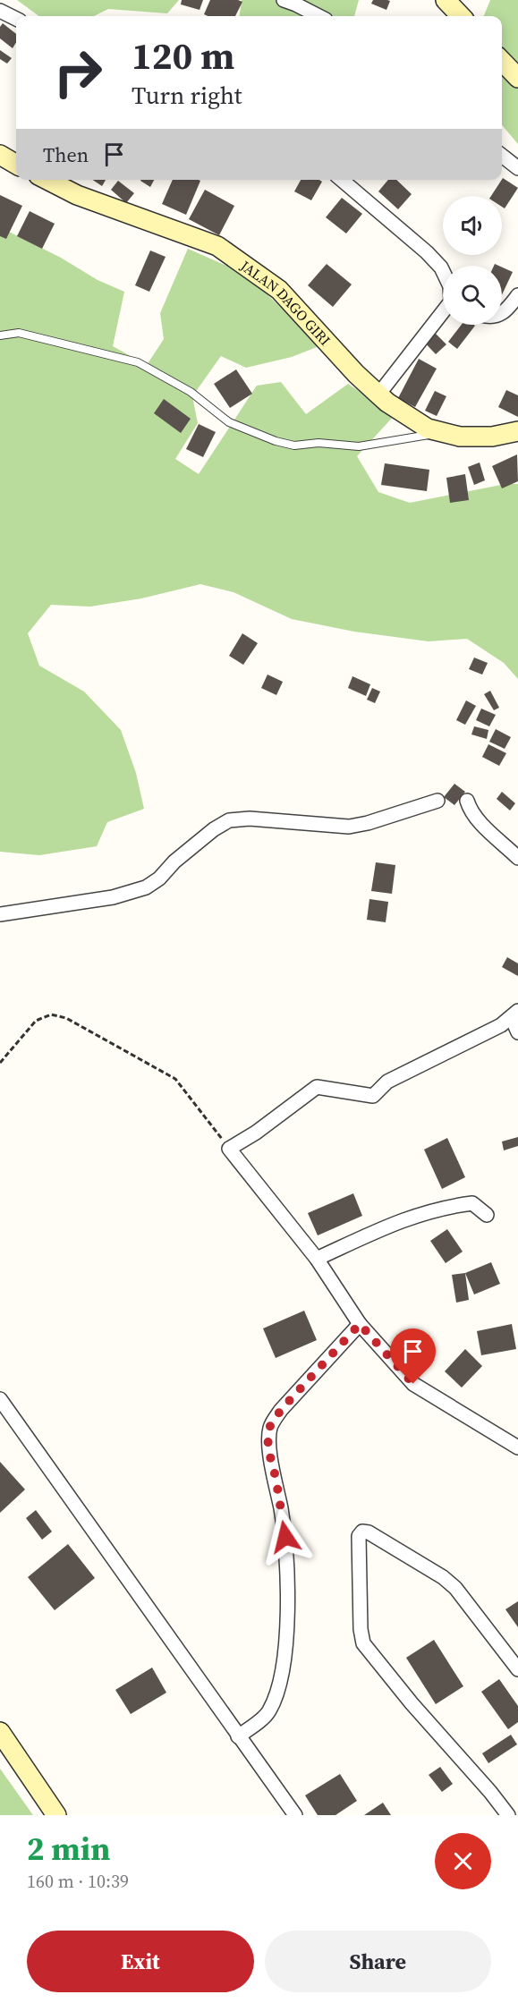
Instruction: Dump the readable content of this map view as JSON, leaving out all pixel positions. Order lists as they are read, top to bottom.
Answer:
{
  "streets": {
    "main road": ["JALAN DAGO GIRI"]
  },
  "page": {
    "turn": ["120 m", "Turn right"],
    "then": "Then",
    "heading": ["2 min", "160 m · 10:39"],
    "buttons": ["Exit", "Share"]
  }
}
